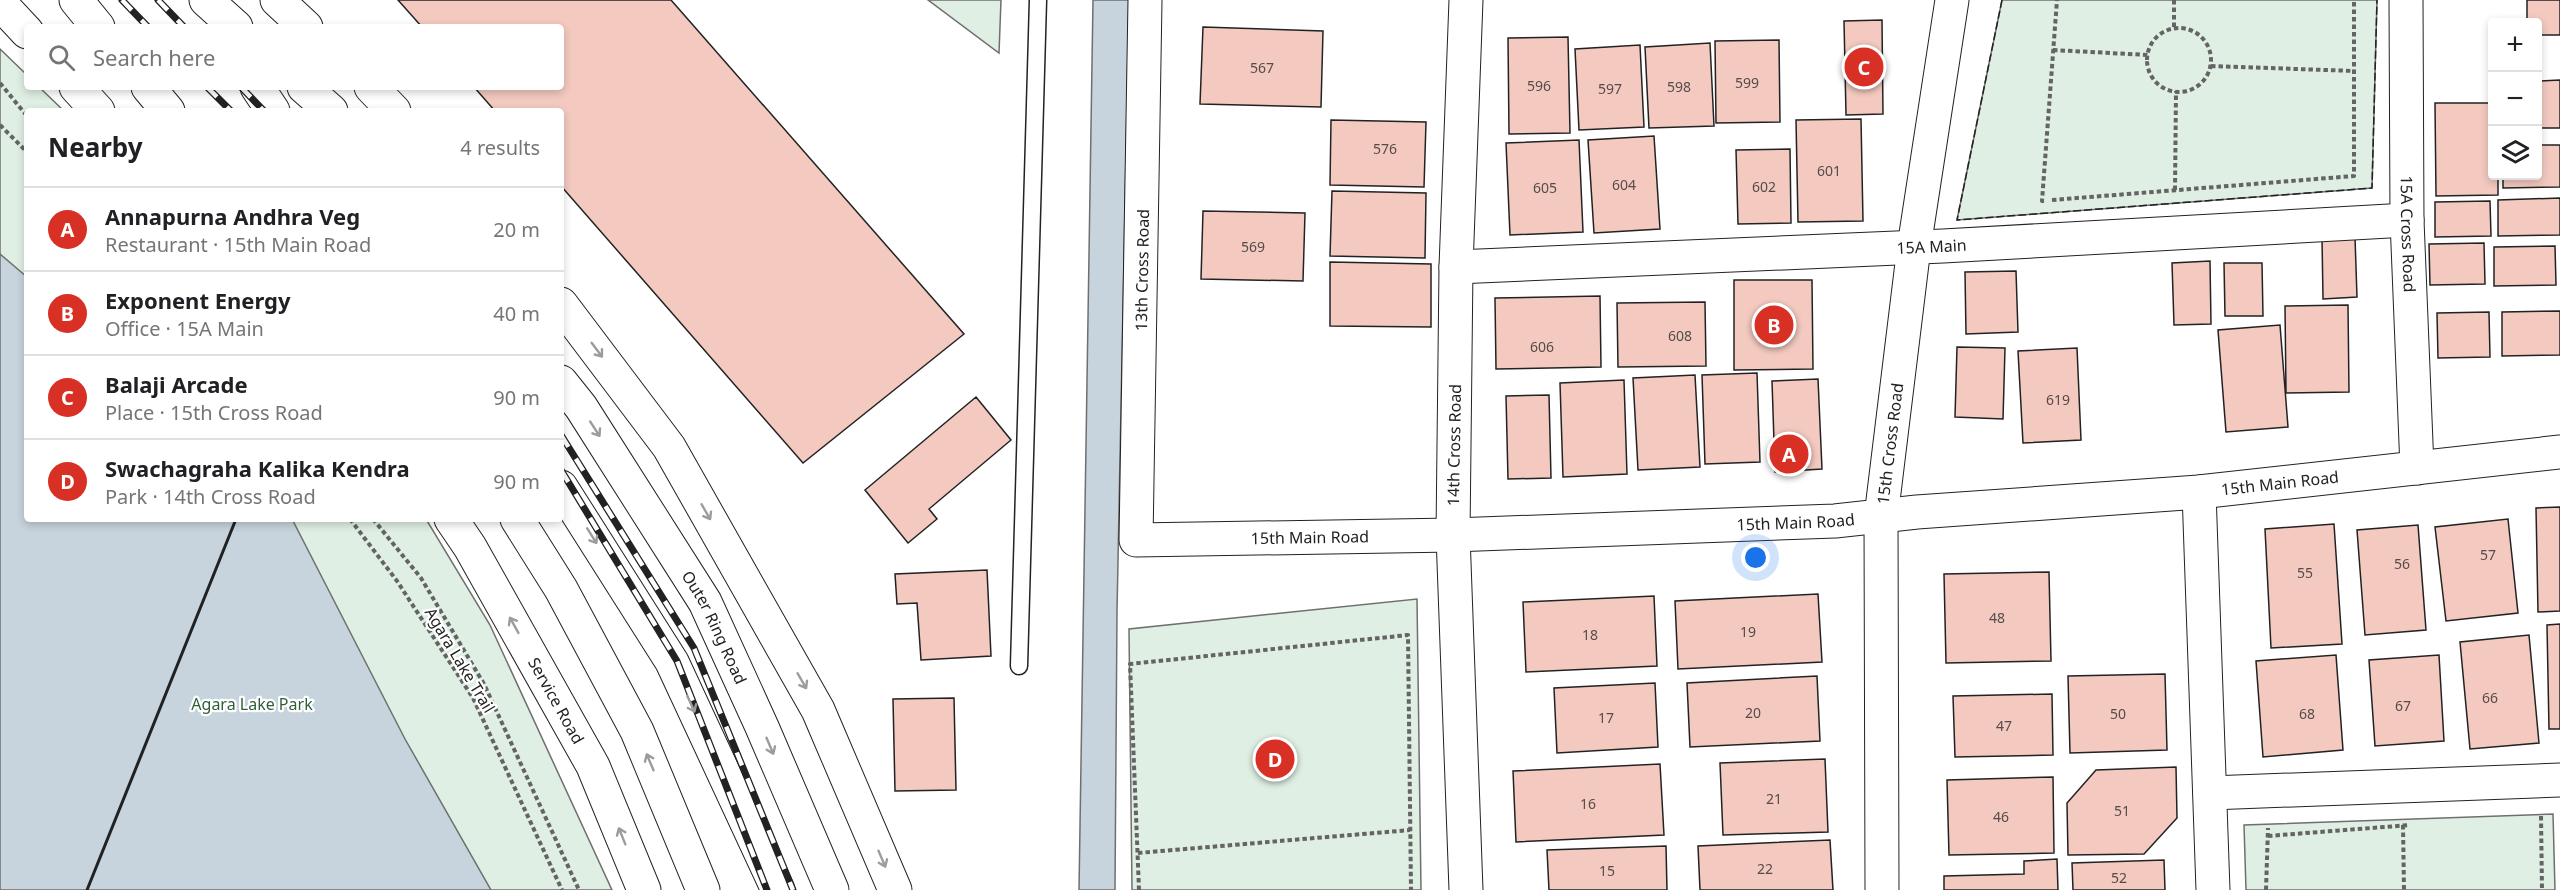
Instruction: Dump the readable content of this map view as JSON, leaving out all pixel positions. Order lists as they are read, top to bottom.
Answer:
{
  "streets": {
    "main road": [
      "15A Cross Road",
      "15A Main",
      "13th Cross Road",
      "15th Cross Road",
      "14th Cross Road",
      "15th Main Road",
      "Outer Ring Road",
      "Service Road"
    ],
    "path": ["Agara Lake Trail"]
  },
  "crossings": [
    ["15A Cross Road", "15A Main"],
    ["15A Cross Road", "15th Main Road"],
    ["15A Main", "15th Cross Road"],
    ["15A Main", "14th Cross Road"],
    ["13th Cross Road", "15th Main Road"],
    ["15th Cross Road", "15th Main Road"],
    ["14th Cross Road", "15th Main Road"]
  ],
  "parks": ["Agara Lake Park"],
  "house_numbers": [
    "567",
    "599",
    "596",
    "598",
    "597",
    "576",
    "601",
    "604",
    "602",
    "605",
    "569",
    "608",
    "606",
    "619",
    "57",
    "56",
    "55",
    "48",
    "19",
    "18",
    "66",
    "67",
    "20",
    "50",
    "68",
    "17",
    "47",
    "21",
    "16",
    "51",
    "46",
    "22",
    "15",
    "52"
  ],
  "page": {
    "map_buttons": ["+", "−"],
    "search": "Search here",
    "pins": [
      "C",
      "B",
      "A",
      "D"
    ],
    "heading": ["Nearby", "4 results"],
    "list": [
      {
        "mark": "A",
        "name": "Annapurna Andhra Veg",
        "note": "Restaurant · 15th Main Road",
        "value": "20 m"
      },
      {
        "mark": "B",
        "name": "Exponent Energy",
        "note": "Office · 15A Main",
        "value": "40 m"
      },
      {
        "mark": "C",
        "name": "Balaji Arcade",
        "note": "Place · 15th Cross Road",
        "value": "90 m"
      },
      {
        "mark": "D",
        "name": "Swachagraha Kalika Kendra",
        "note": "Park · 14th Cross Road",
        "value": "90 m"
      }
    ]
  }
}
